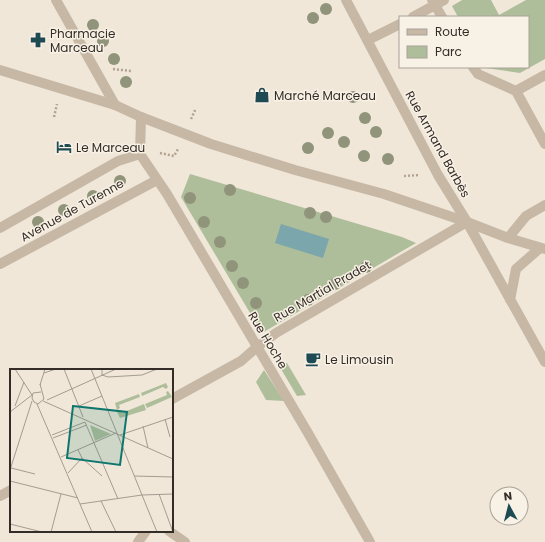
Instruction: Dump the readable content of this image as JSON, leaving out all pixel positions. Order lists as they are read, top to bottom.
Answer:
{
  "streets": {
    "street": [
      "Rue Armand Barbès",
      "Avenue de Turenne",
      "Rue Martial Pradet",
      "Rue Hoche"
    ]
  },
  "crossings": [
    ["Rue Armand Barbès", "Rue Martial Pradet"],
    ["Avenue de Turenne", "Rue Hoche"],
    ["Rue Martial Pradet", "Rue Hoche"]
  ],
  "places": {
    "pharmacy": ["Pharmacie Marceau"],
    "shop": ["Marché Marceau"],
    "hotel": ["Le Marceau"],
    "cafe": ["Le Limousin"]
  },
  "legend": ["Route", "Parc"],
  "north": "top"
}
